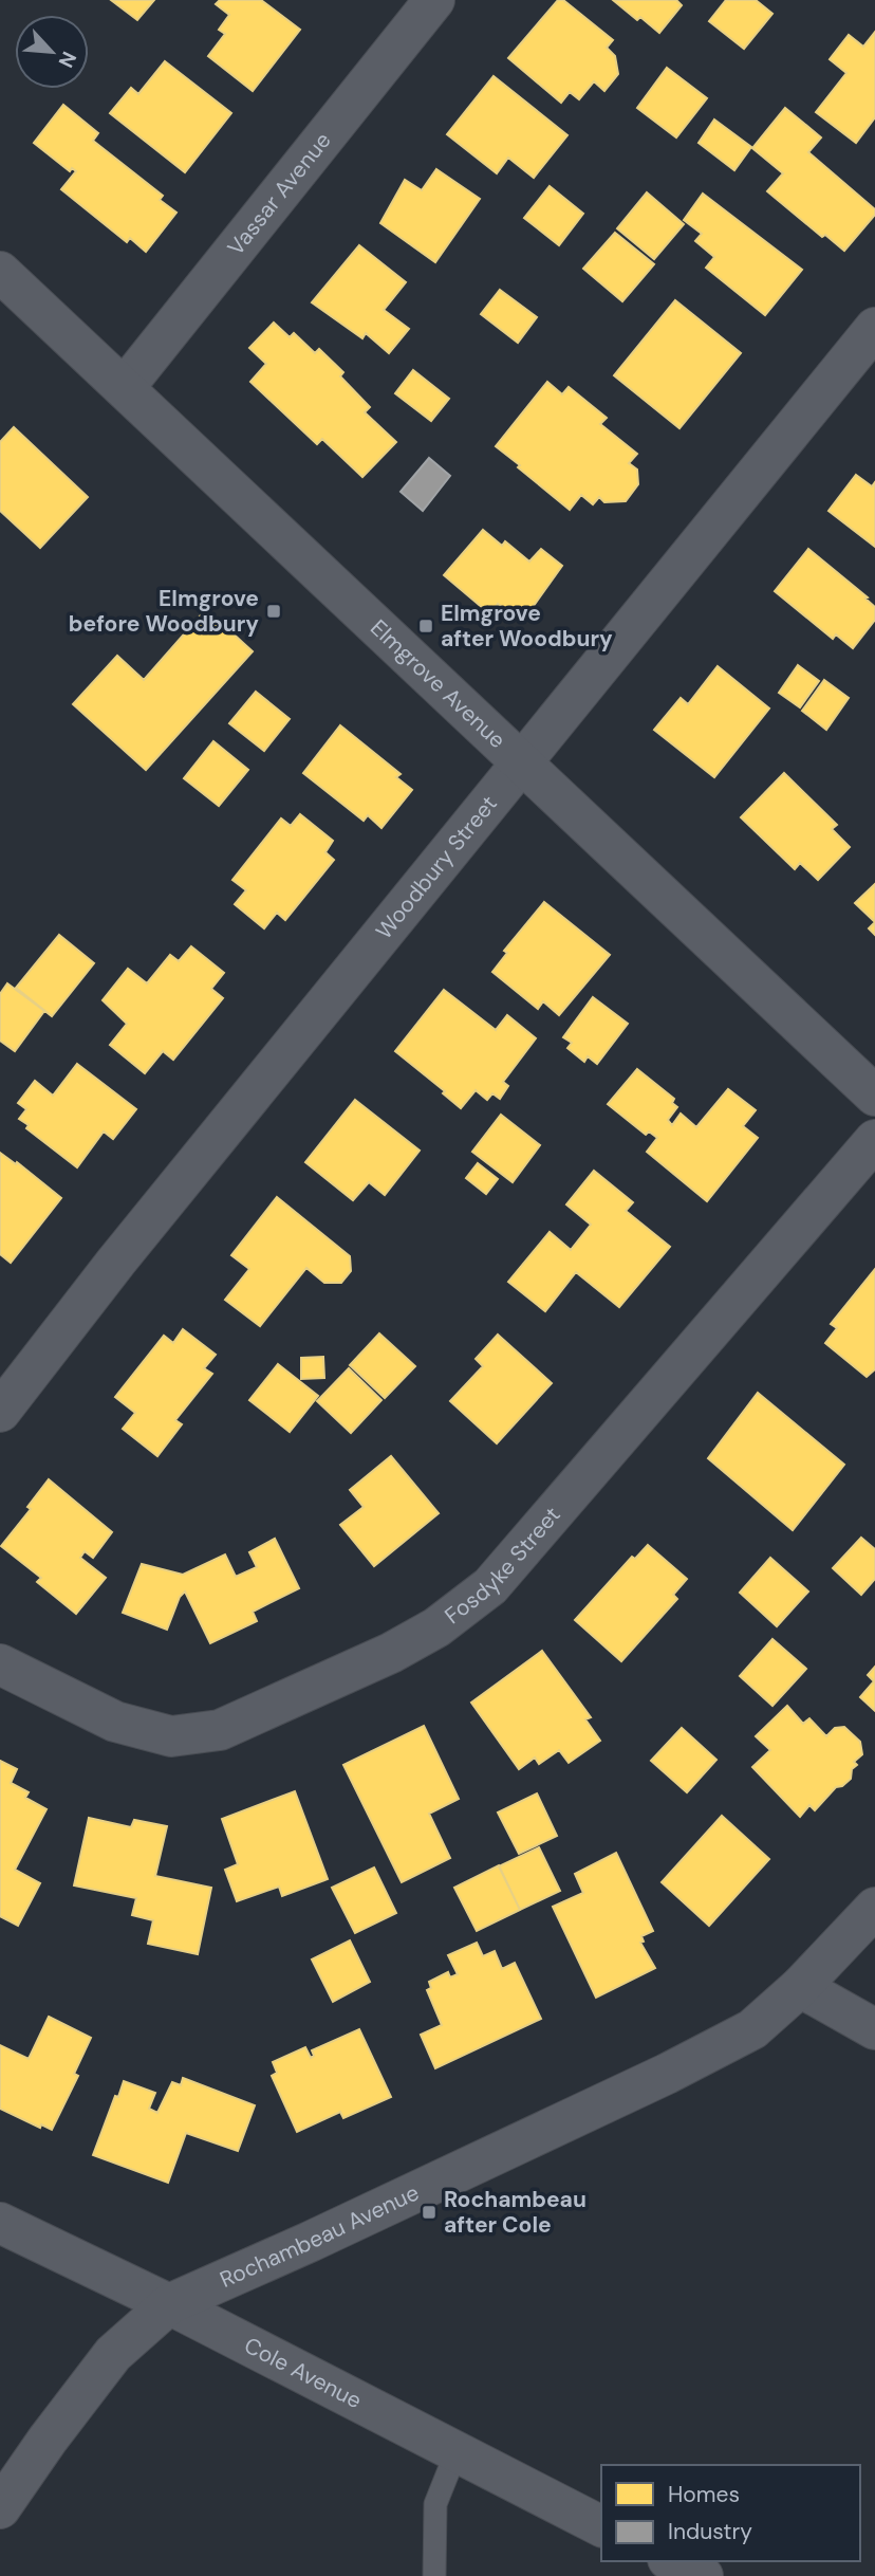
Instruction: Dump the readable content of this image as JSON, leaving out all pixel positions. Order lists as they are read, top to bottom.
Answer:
{
  "streets": {
    "street": [
      "Vassar Avenue",
      "Elmgrove Avenue",
      "Woodbury Street",
      "Fosdyke Street",
      "Rochambeau Avenue",
      "Cole Avenue"
    ]
  },
  "crossings": [
    ["Vassar Avenue", "Elmgrove Avenue"],
    ["Elmgrove Avenue", "Woodbury Street"],
    ["Rochambeau Avenue", "Cole Avenue"]
  ],
  "places": {
    "transit": ["Elmgrove before Woodbury", "Elmgrove after Woodbury", "Rochambeau after Cole"]
  },
  "legend": ["Homes", "Industry"],
  "north": "bottom right"
}
